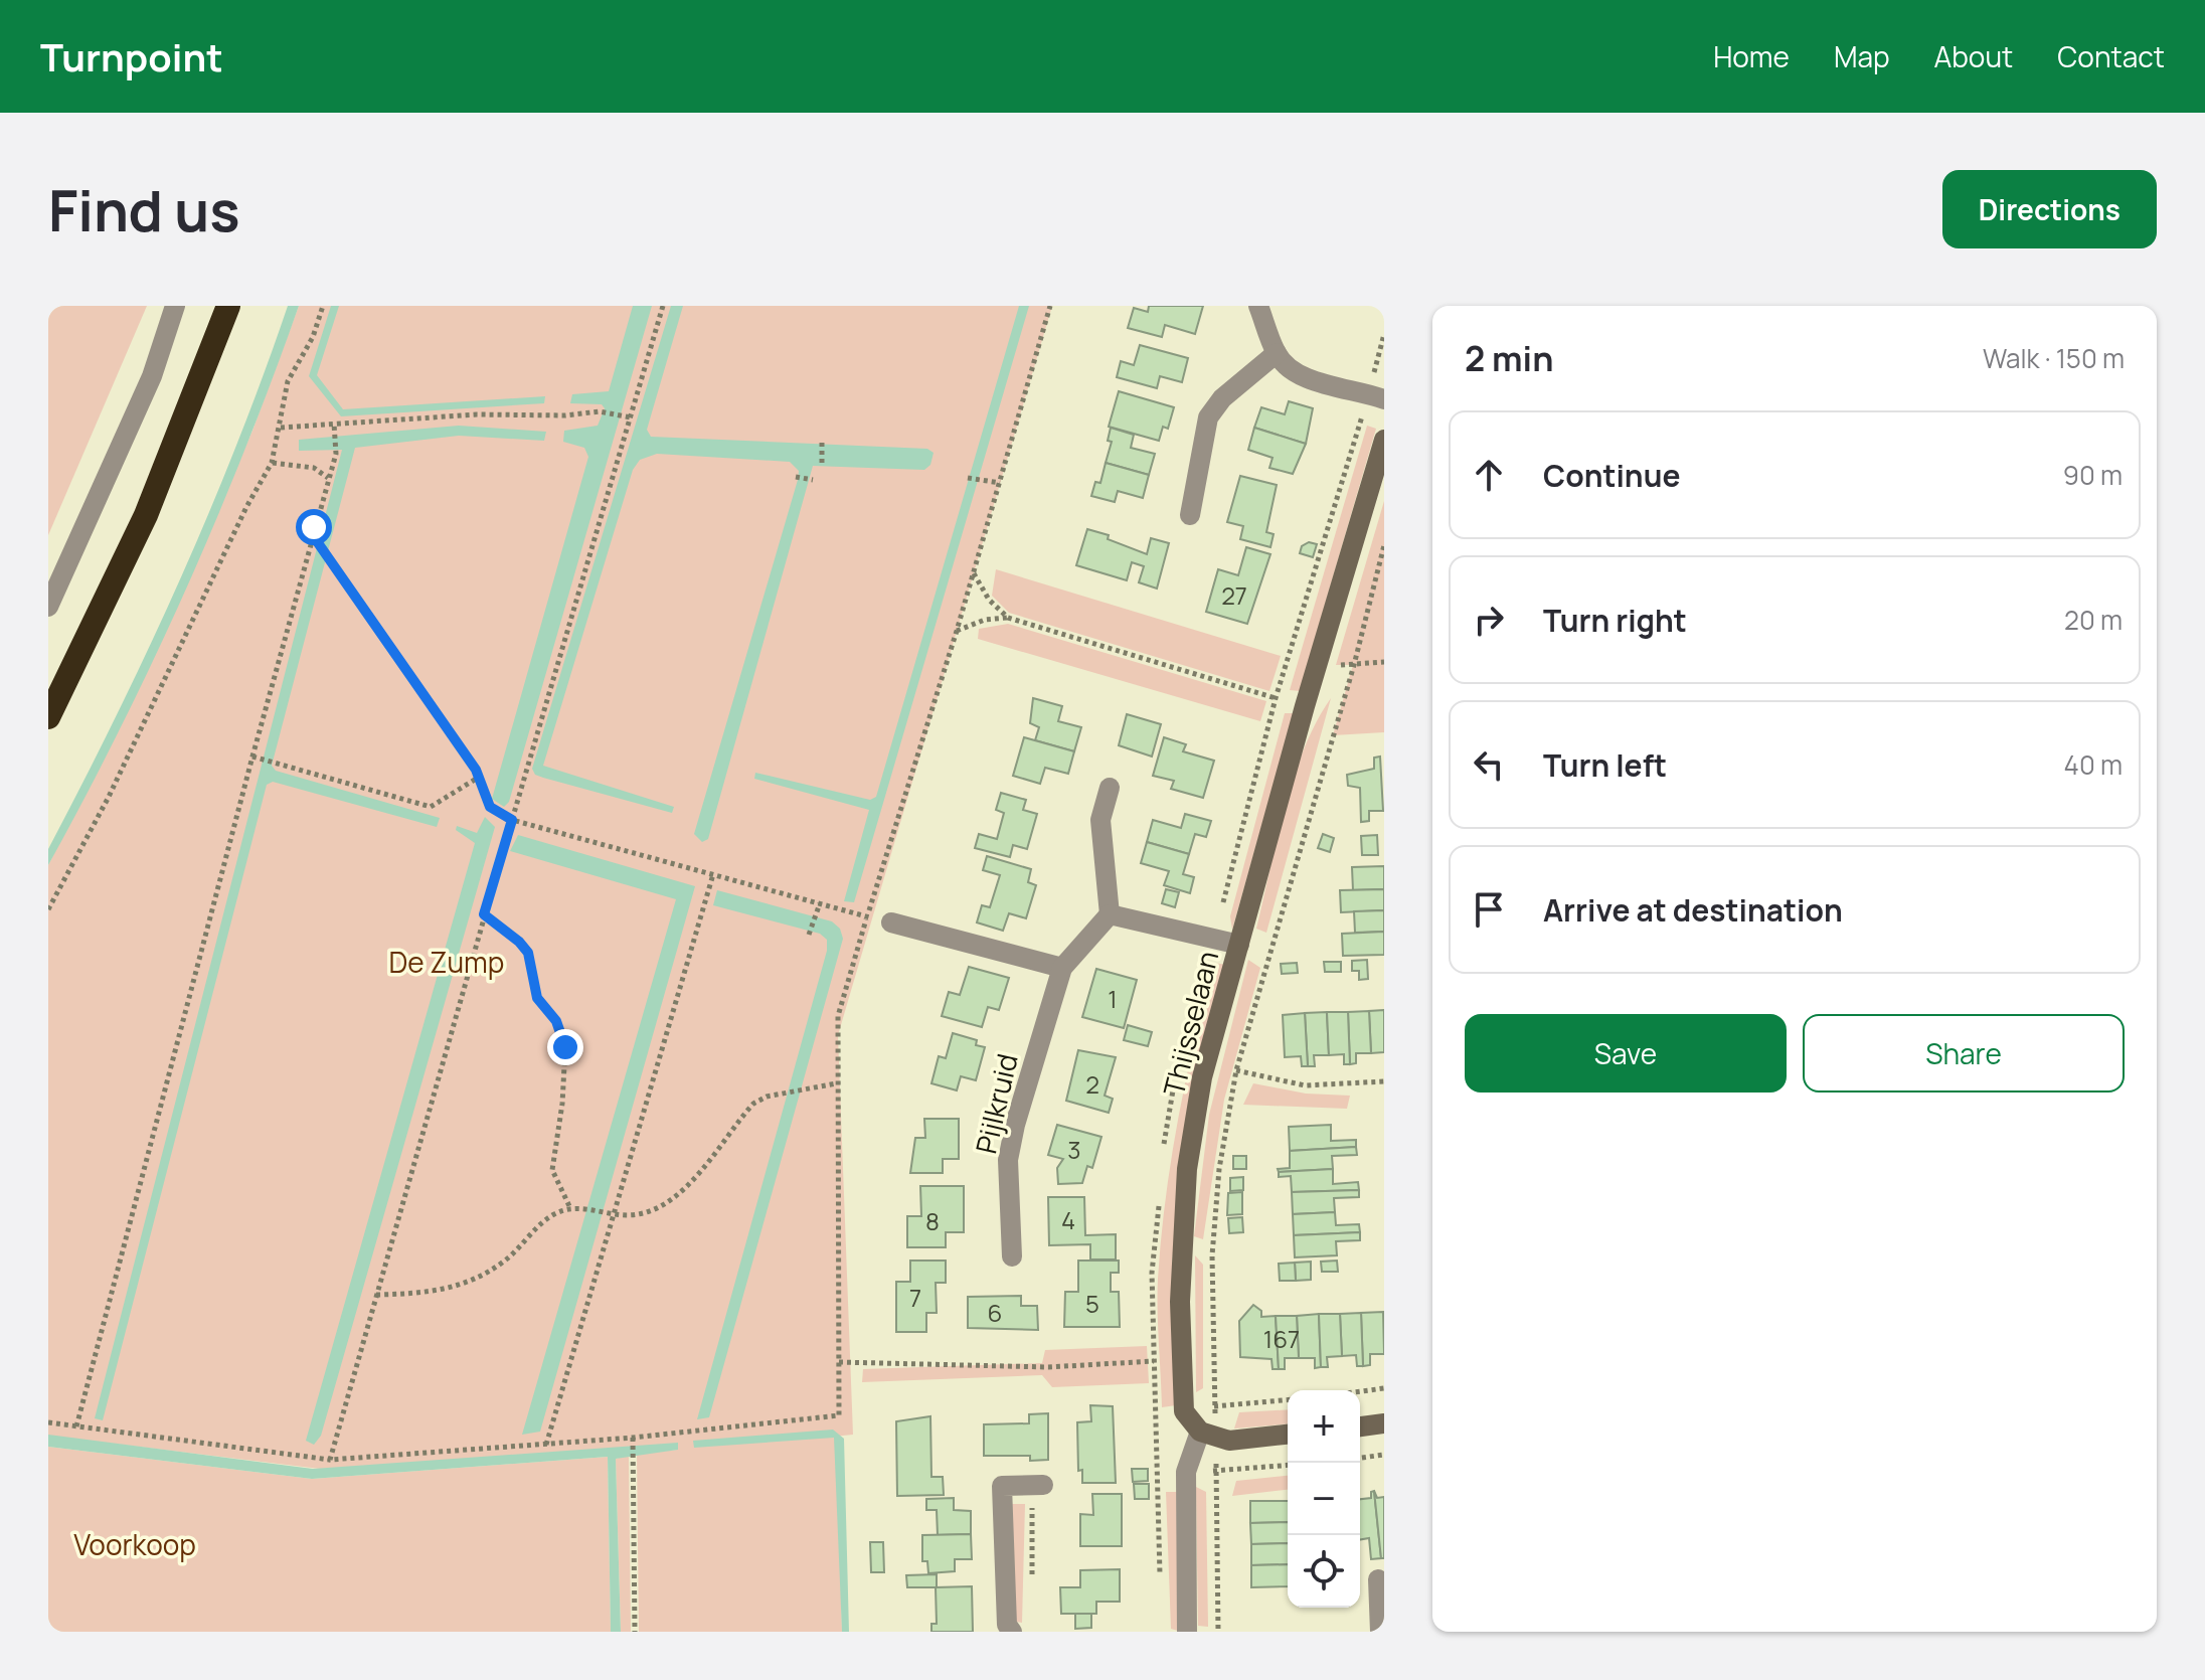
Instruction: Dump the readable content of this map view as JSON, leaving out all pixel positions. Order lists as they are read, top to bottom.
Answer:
{
  "streets": {
    "street": ["Thijsselaan", "Pijlkruid"]
  },
  "parks": ["De Zump", "Voorkoop"],
  "house_numbers": [
    "27",
    "1",
    "2",
    "3",
    "4",
    "8",
    "7",
    "5",
    "6",
    "167"
  ],
  "page": {
    "header": "Turnpoint",
    "nav": [
      "Home",
      "Map",
      "About",
      "Contact"
    ],
    "buttons": [
      "Directions",
      ["Save", "Share"]
    ],
    "title": "Find us",
    "heading": ["2 min", "Walk · 150 m"],
    "list": [
      ["Continue", "90 m"],
      ["Turn right", "20 m"],
      ["Turn left", "40 m"],
      "Arrive at destination"
    ],
    "map_buttons": ["+", "−"]
  }
}
